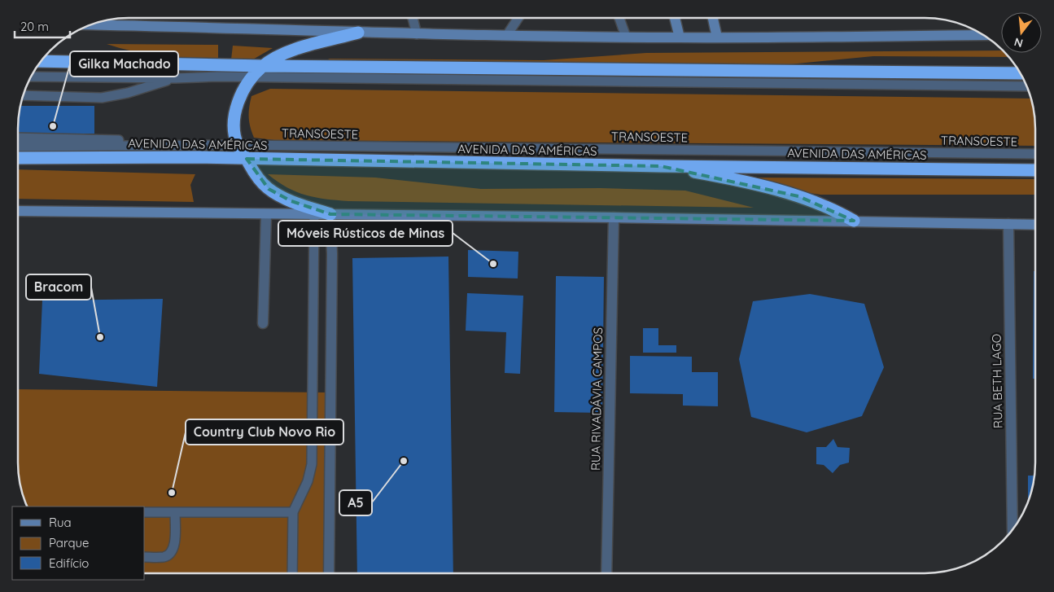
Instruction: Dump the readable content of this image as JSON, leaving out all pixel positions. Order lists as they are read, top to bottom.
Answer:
{
  "streets": {
    "highway": ["AVENIDA DAS AMÉRICAS"],
    "street": ["RUA BETH LAGO", "RUA RIVADÁVIA CAMPOS"],
    "lane": ["TRANSOESTE"]
  },
  "places": [
    "Gilka Machado",
    "Móveis Rústicos de Minas",
    "Bracom",
    "A5",
    "Country Club Novo Rio"
  ],
  "legend": ["Rua", "Parque", "Edifício"],
  "scale_bar": "20 m",
  "north": "bottom"
}
